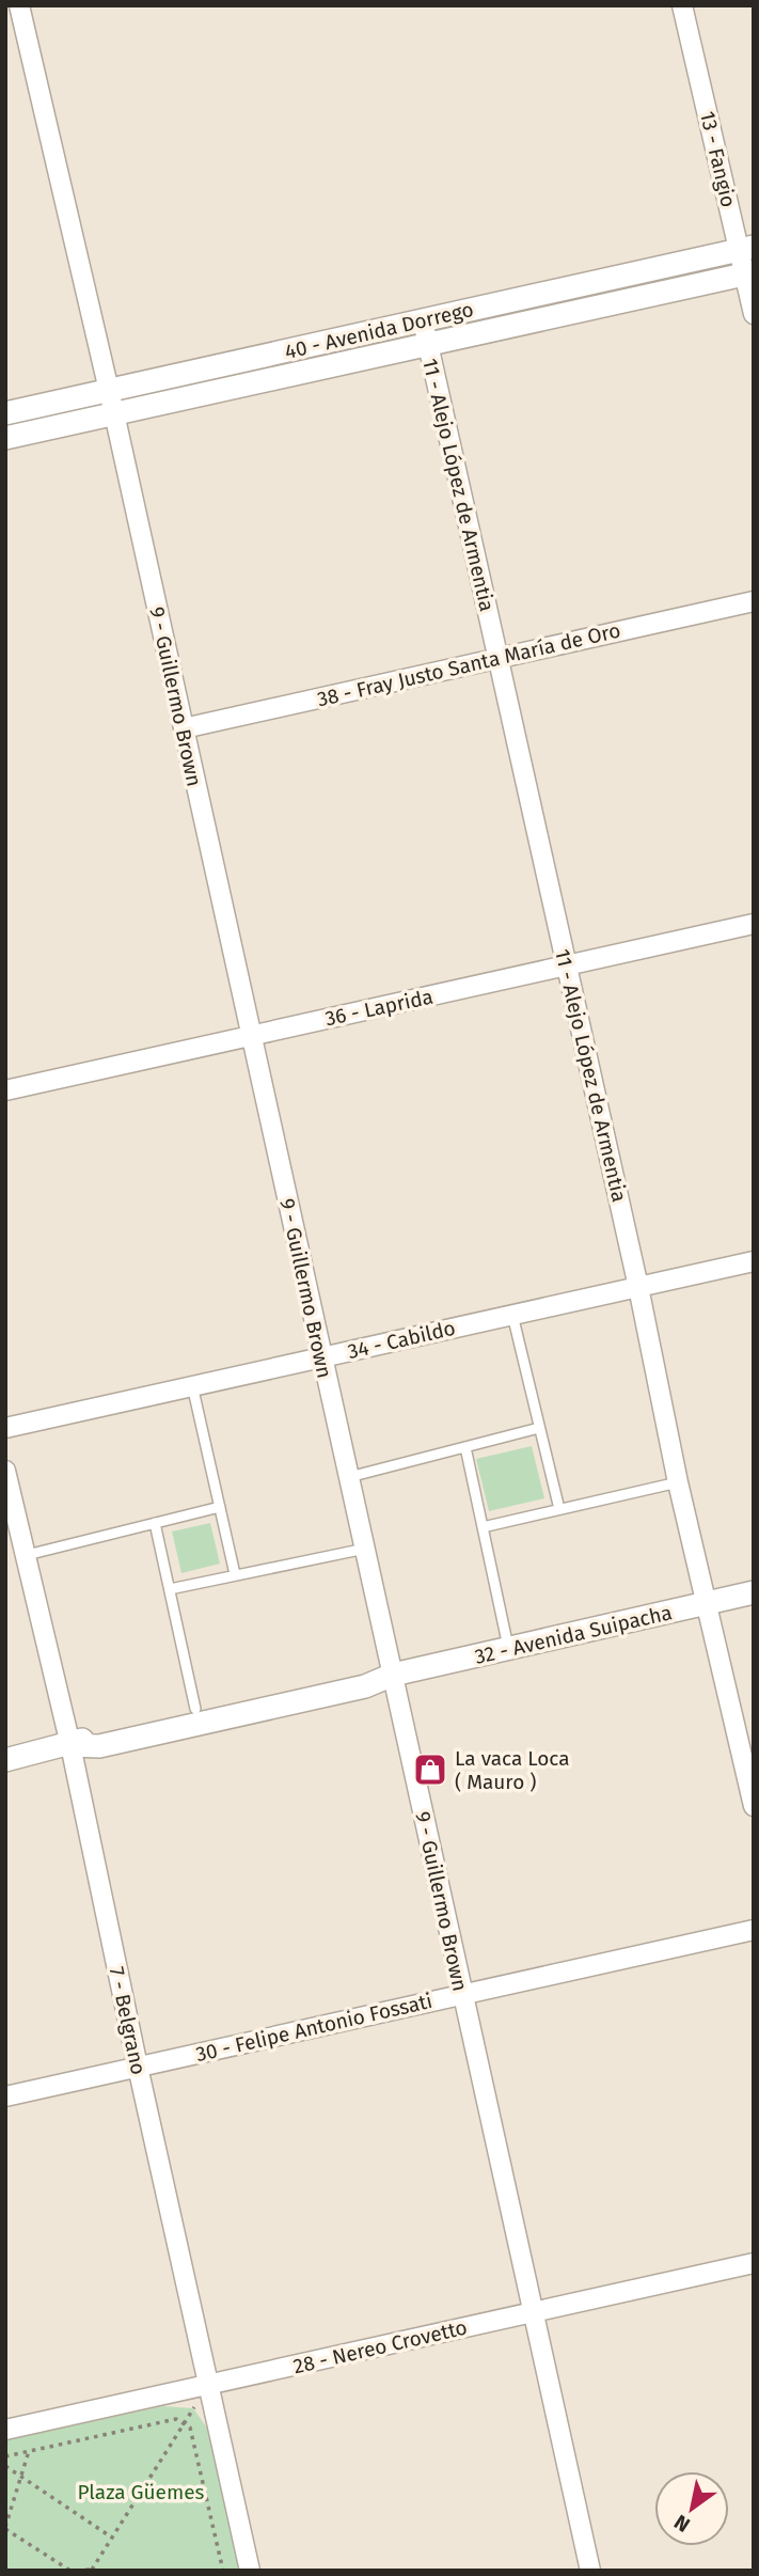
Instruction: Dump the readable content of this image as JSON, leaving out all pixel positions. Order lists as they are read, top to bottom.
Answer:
{
  "streets": {
    "street": [
      "13 - Fangio",
      "40 - Avenida Dorrego",
      "11 - Alejo López de Armentia",
      "38 - Fray Justo Santa María de Oro",
      "9 - Guillermo Brown",
      "36 - Laprida",
      "34 - Cabildo",
      "32 - Avenida Suipacha",
      "7 - Belgrano",
      "30 - Felipe Antonio Fossati",
      "28 - Nereo Crovetto"
    ]
  },
  "crossings": [
    ["13 - Fangio", "40 - Avenida Dorrego"],
    ["40 - Avenida Dorrego", "11 - Alejo López de Armentia"],
    ["40 - Avenida Dorrego", "9 - Guillermo Brown"],
    ["11 - Alejo López de Armentia", "38 - Fray Justo Santa María de Oro"],
    ["11 - Alejo López de Armentia", "36 - Laprida"],
    ["11 - Alejo López de Armentia", "34 - Cabildo"],
    ["11 - Alejo López de Armentia", "32 - Avenida Suipacha"],
    ["38 - Fray Justo Santa María de Oro", "9 - Guillermo Brown"],
    ["9 - Guillermo Brown", "36 - Laprida"],
    ["9 - Guillermo Brown", "34 - Cabildo"],
    ["9 - Guillermo Brown", "32 - Avenida Suipacha"],
    ["9 - Guillermo Brown", "30 - Felipe Antonio Fossati"],
    ["9 - Guillermo Brown", "28 - Nereo Crovetto"],
    ["32 - Avenida Suipacha", "7 - Belgrano"],
    ["7 - Belgrano", "30 - Felipe Antonio Fossati"],
    ["7 - Belgrano", "28 - Nereo Crovetto"]
  ],
  "parks": ["Plaza Güemes"],
  "places": {
    "shop": ["La vaca Loca ( Mauro )"]
  },
  "north": "bottom left"
}
